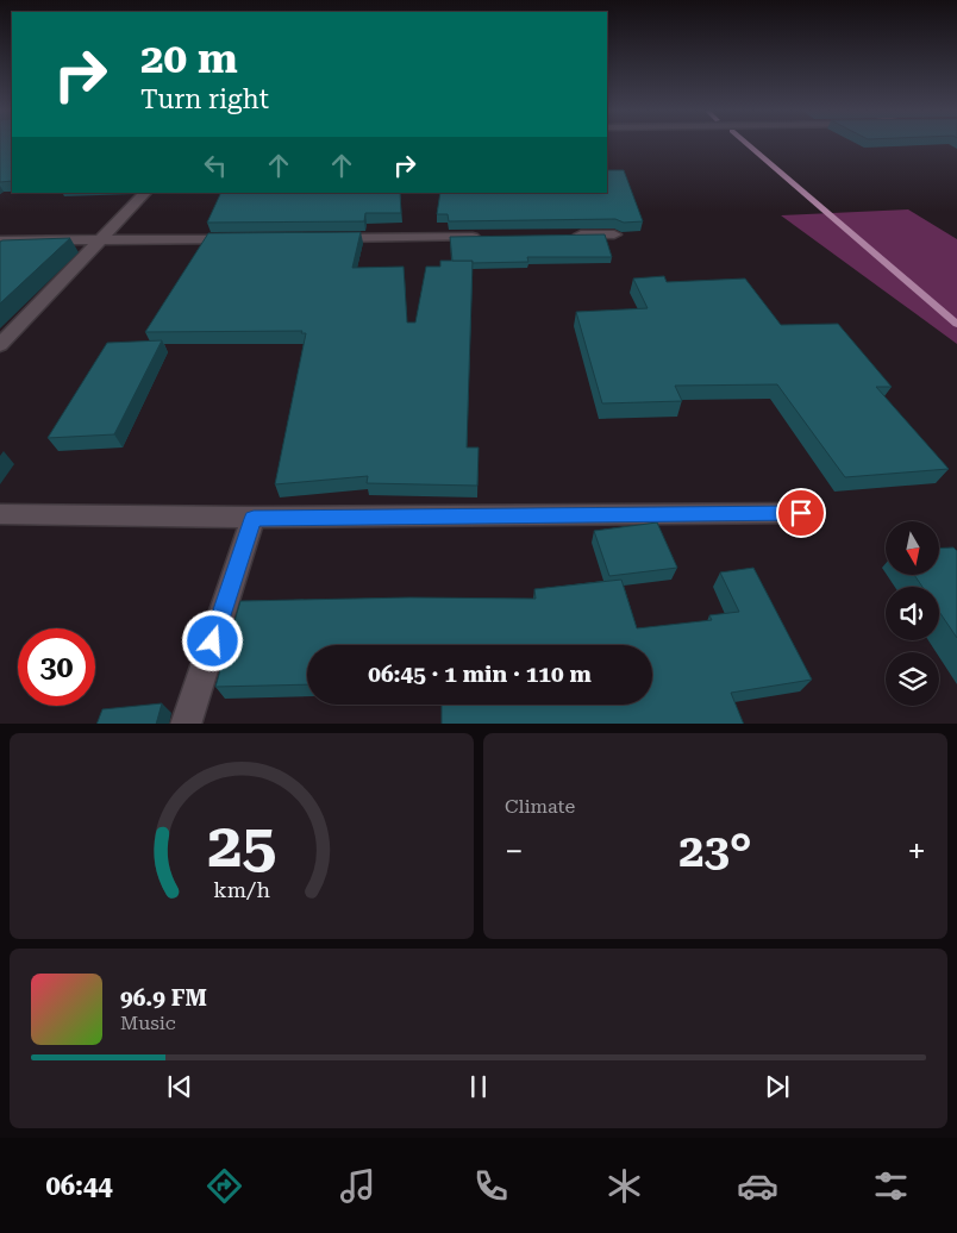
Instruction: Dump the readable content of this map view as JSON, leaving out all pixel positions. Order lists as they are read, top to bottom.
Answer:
{
  "north": "bottom",
  "page": {
    "turn": ["20 m", "Turn right"],
    "limit": "30",
    "trip": "06:45 · 1 min · 110 m",
    "tile": "Climate",
    "heat": ["−", "23°", "+"],
    "song": ["96.9 FM", "Music"],
    "tabs": "06:44",
    "gauge": ["25", "km/h"]
  }
}
